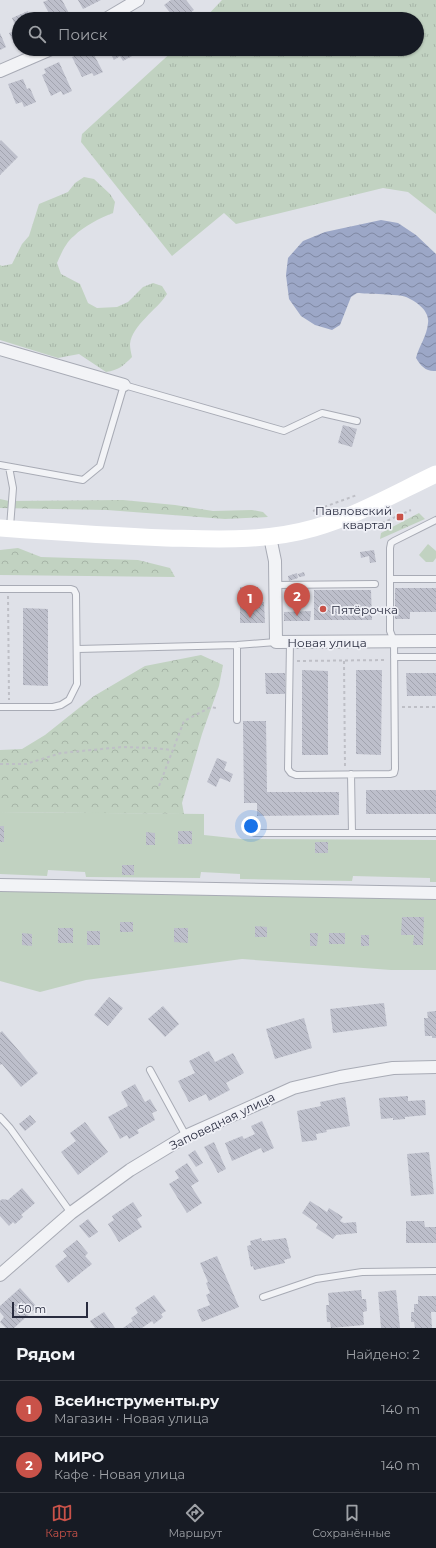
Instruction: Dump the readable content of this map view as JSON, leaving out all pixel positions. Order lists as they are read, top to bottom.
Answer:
{
  "streets": {
    "street": ["Новая улица", "Заповедная улица"]
  },
  "places": {
    "transit": ["Павловский квартал"],
    "other": ["Пятёрочка"]
  },
  "scale_bar": "50 m",
  "page": {
    "search": "Поиск",
    "pins": ["2", "1"],
    "scale": "50 m",
    "heading": ["Рядом", "Найдено: 2"],
    "list": [
      {
        "mark": "1",
        "name": "ВсеИнструменты.ру",
        "note": "Магазин · Новая улица",
        "value": "140 m"
      },
      {
        "mark": "2",
        "name": "МИРО",
        "note": "Кафе · Новая улица",
        "value": "140 m"
      }
    ],
    "nav": ["Карта", "Маршрут", "Сохранённые"]
  }
}
